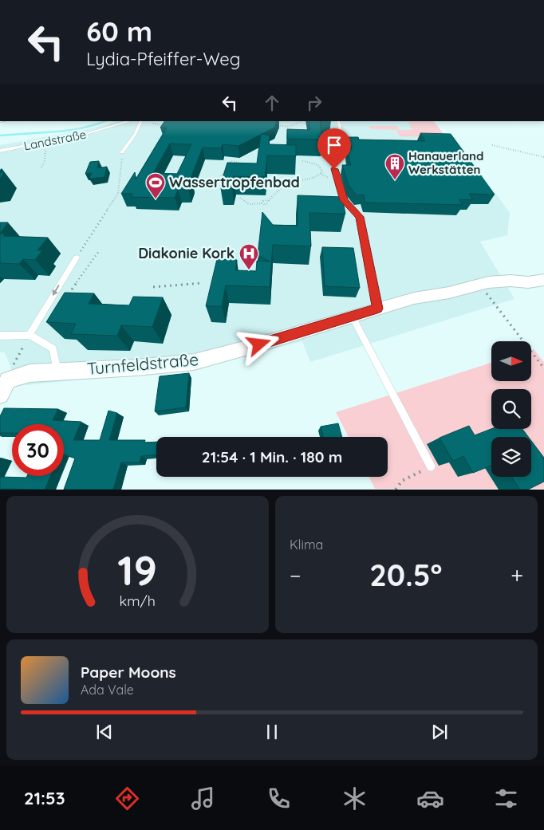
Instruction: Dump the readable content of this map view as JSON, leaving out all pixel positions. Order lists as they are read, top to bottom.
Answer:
{
  "streets": {
    "street": ["Turnfeldstraße"],
    "lane": ["Landstraße"]
  },
  "places": {
    "building": ["Hanauerland Werkstätten"],
    "sports": ["Wassertropfenbad"],
    "hospital": ["Diakonie Kork"]
  },
  "north": "right",
  "page": {
    "turn": ["60 m", "Lydia-Pfeiffer-Weg"],
    "limit": "30",
    "trip": "21:54 · 1 Min. · 180 m",
    "tile": "Klima",
    "heat": ["−", "20.5°", "+"],
    "song": ["Paper Moons", "Ada Vale"],
    "tabs": "21:53",
    "gauge": ["19", "km/h"]
  }
}
